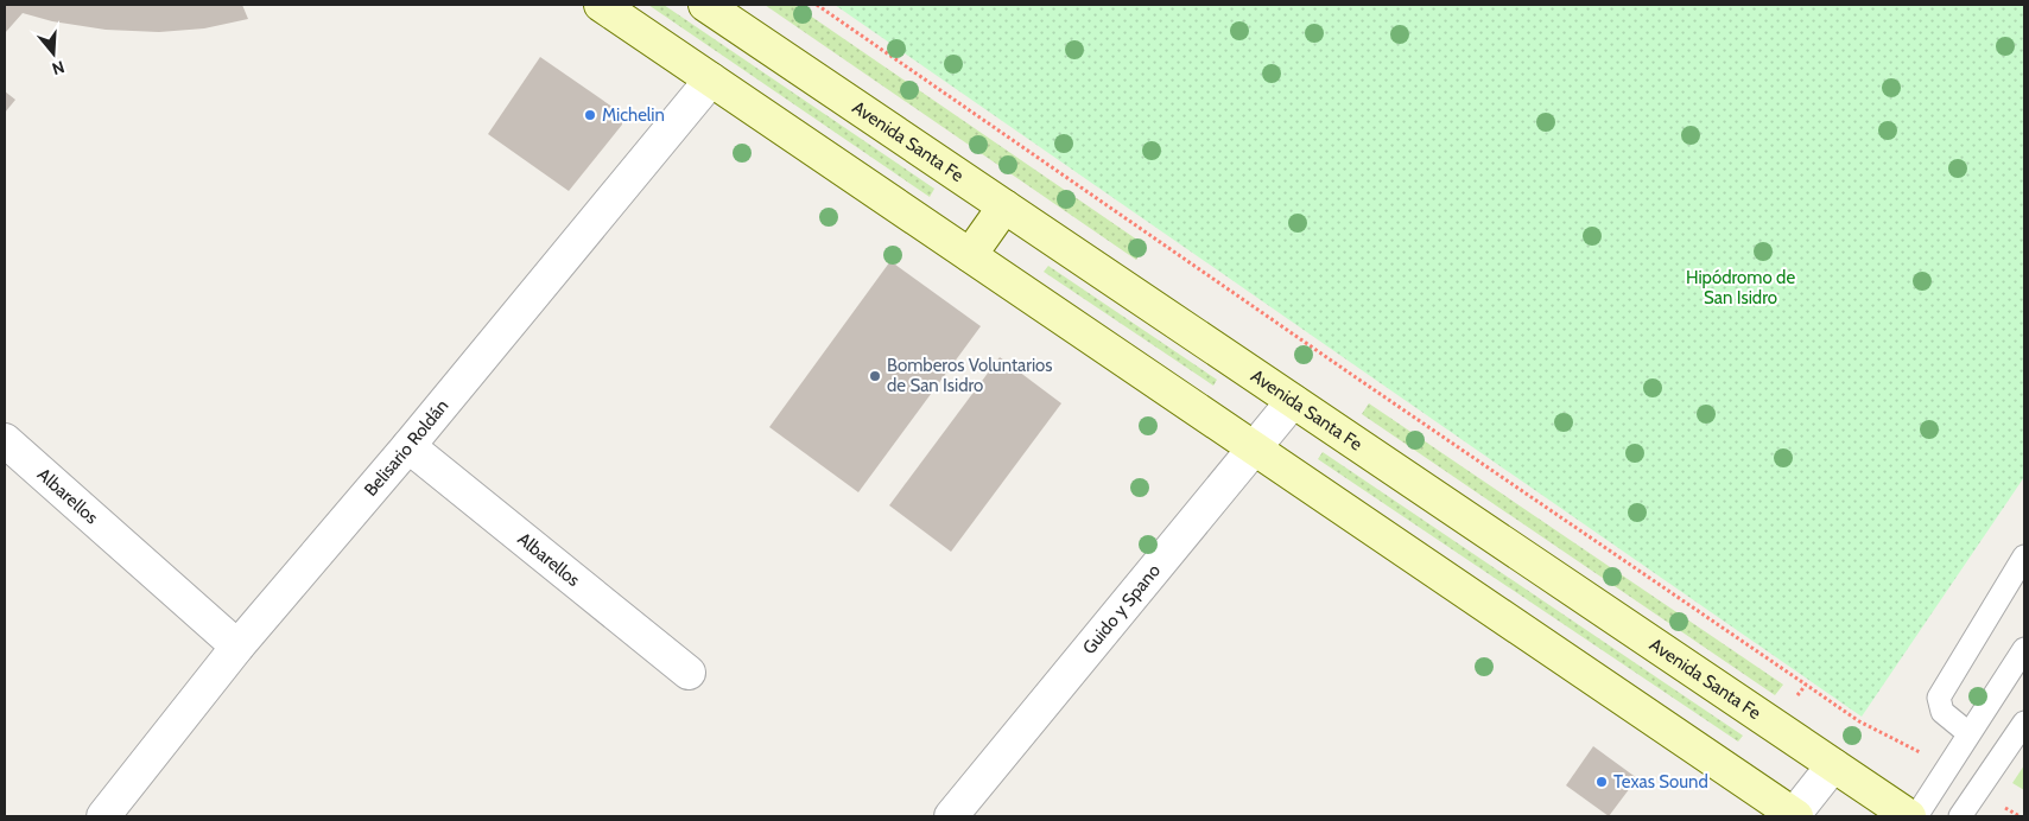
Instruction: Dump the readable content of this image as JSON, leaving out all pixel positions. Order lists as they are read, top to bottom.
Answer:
{
  "streets": {
    "main road": ["Avenida Santa Fe"],
    "street": ["Belisario Roldán", "Albarellos", "Guido y Spano"]
  },
  "crossings": [
    ["Avenida Santa Fe", "Guido y Spano"],
    ["Belisario Roldán", "Albarellos"]
  ],
  "parks": ["Hipódromo de San Isidro"],
  "places": ["Michelin", "Bomberos Voluntarios de San Isidro", "Texas Sound"],
  "north": "bottom"
}
